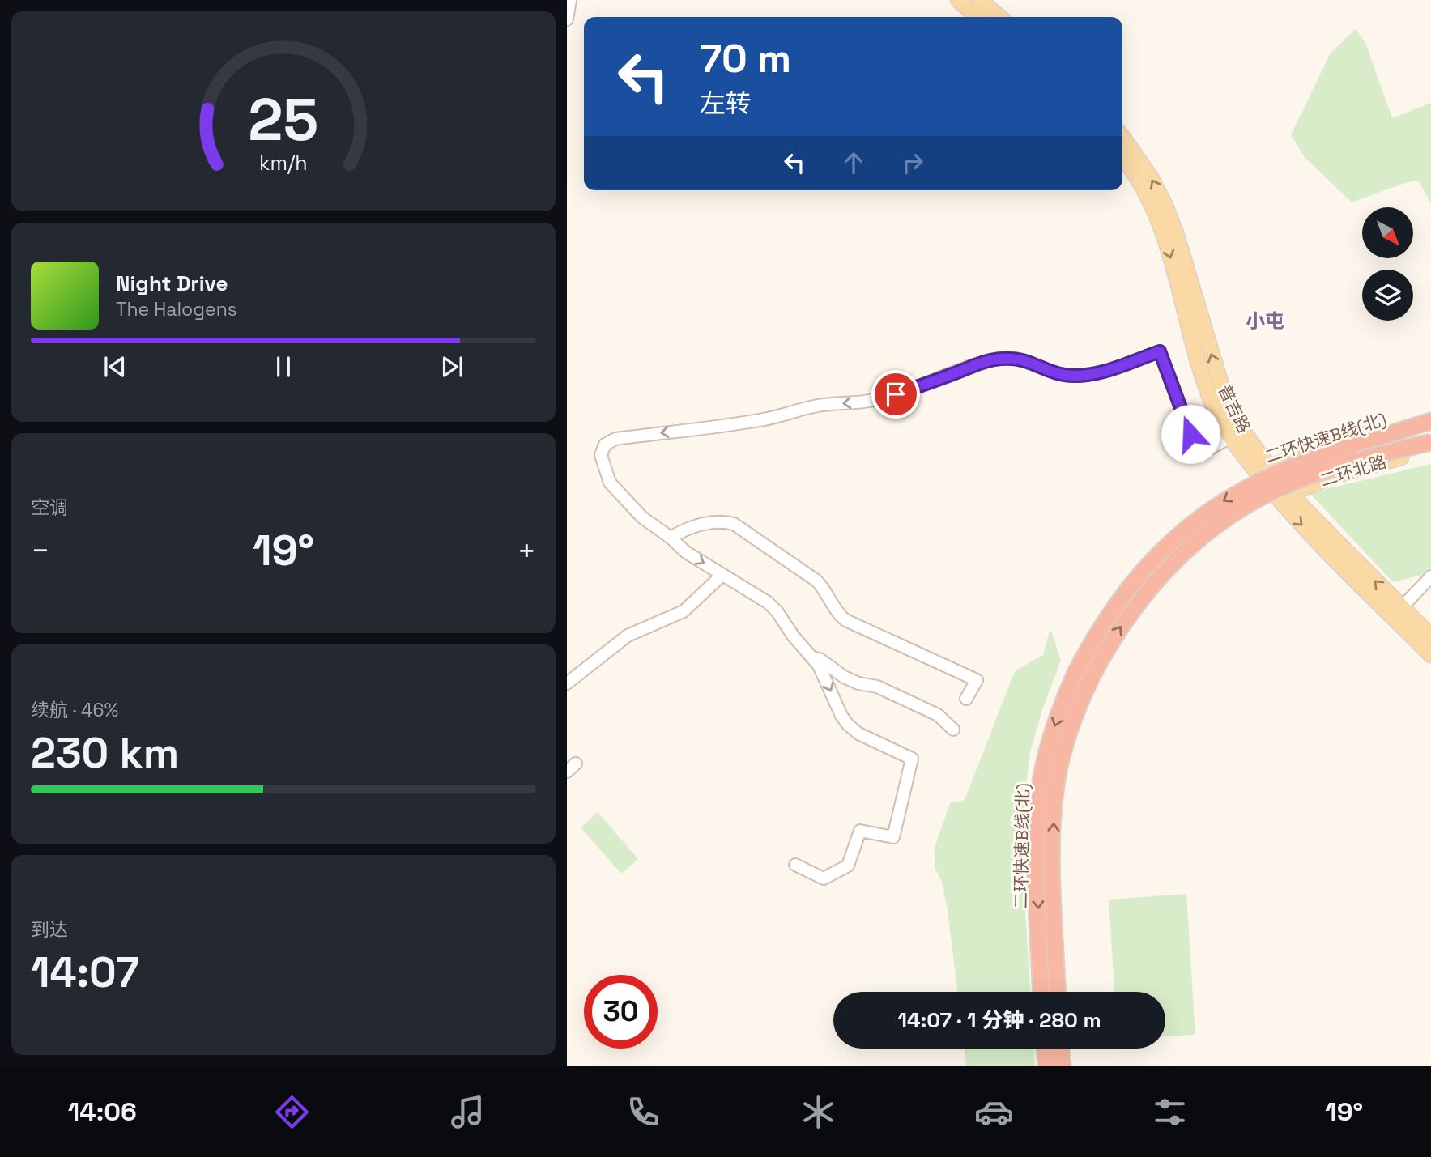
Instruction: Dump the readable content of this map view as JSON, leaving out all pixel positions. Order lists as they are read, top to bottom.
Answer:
{
  "streets": {
    "highway": ["二环快速B线(北)"],
    "main road": ["普吉路", "二环北路"]
  },
  "crossings": [
    ["普吉路", "二环北路"]
  ],
  "districts": ["小屯"],
  "north": "bottom right",
  "page": {
    "turn": ["70 m", "左转"],
    "song": ["Night Drive", "The Halogens"],
    "tile": [
      "空调",
      ["续航 · 46%", "230 km"],
      ["到达", "14:07"]
    ],
    "heat": ["−", "19°", "+"],
    "limit": "30",
    "trip": "14:07 · 1 分钟 · 280 m",
    "tabs": ["14:06", "19°"],
    "gauge": ["25", "km/h"]
  }
}
